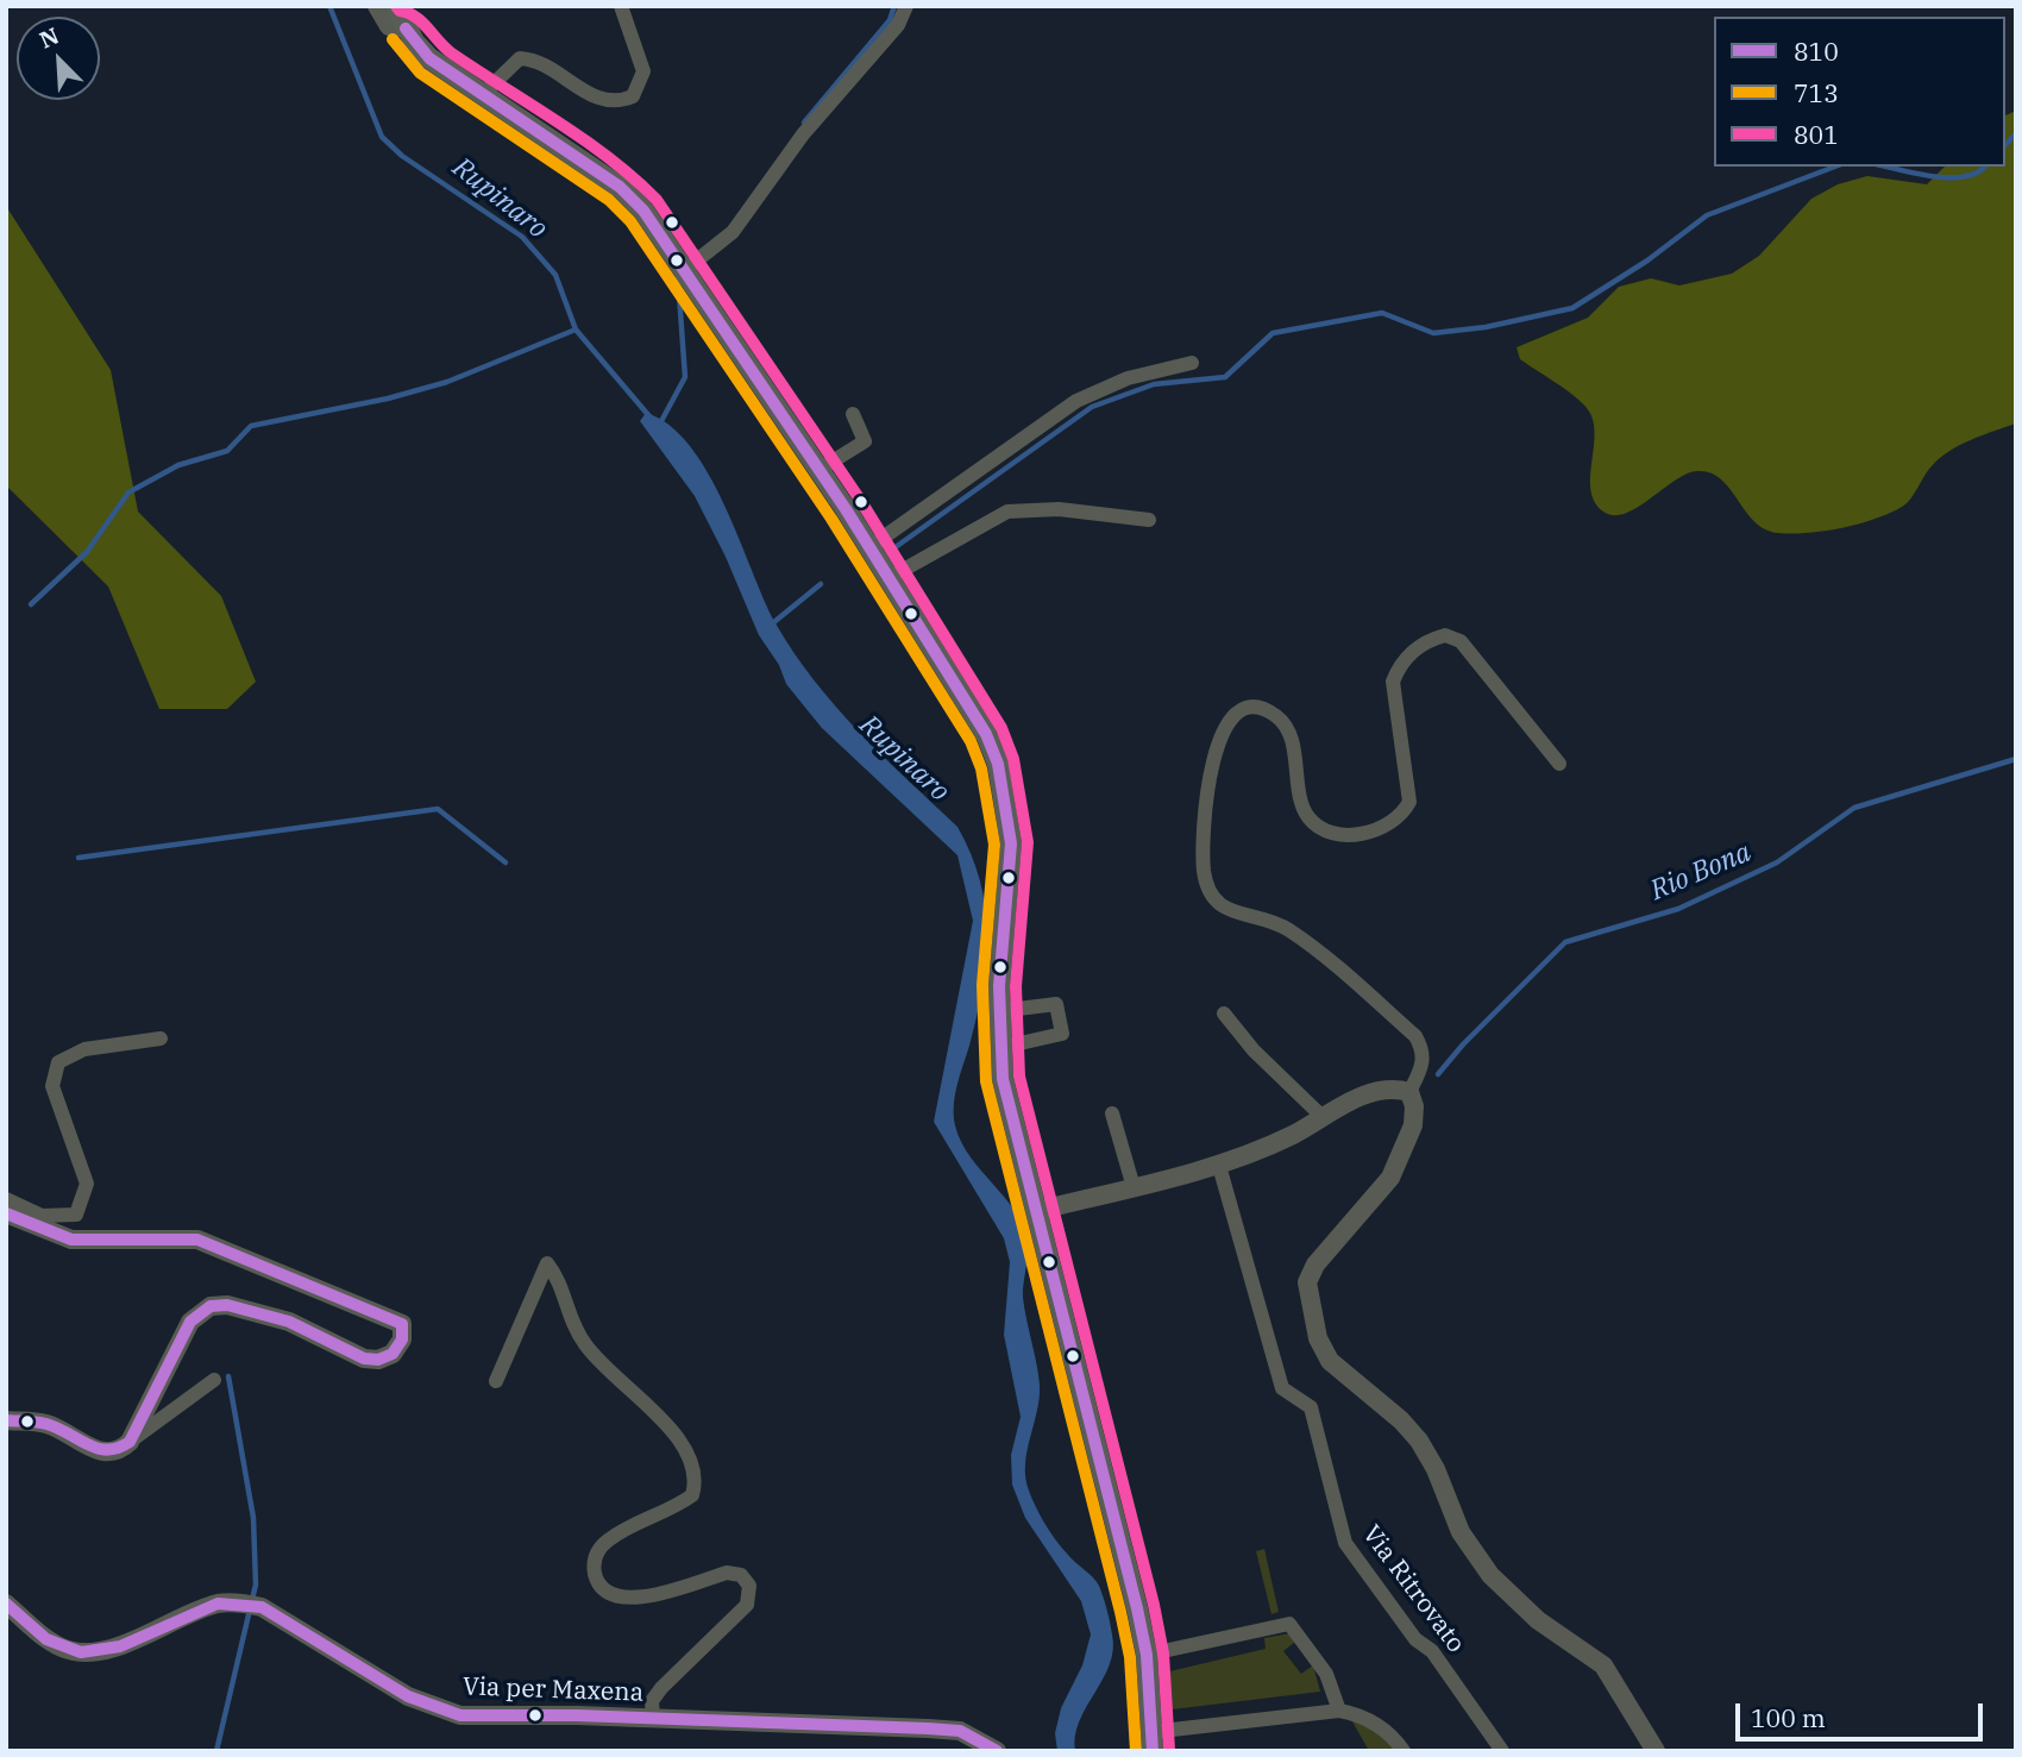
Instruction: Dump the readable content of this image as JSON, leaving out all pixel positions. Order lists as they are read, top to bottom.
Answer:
{
  "streets": {
    "street": ["Via Ritrovato", "Via per Maxena"]
  },
  "water": ["Rupinaro", "Rio Bona"],
  "lines": ["transit line 801", "transit line 810", "transit line 713"],
  "legend": ["810", "713", "801"],
  "scale_bar": "100 m",
  "north": "top left"
}
